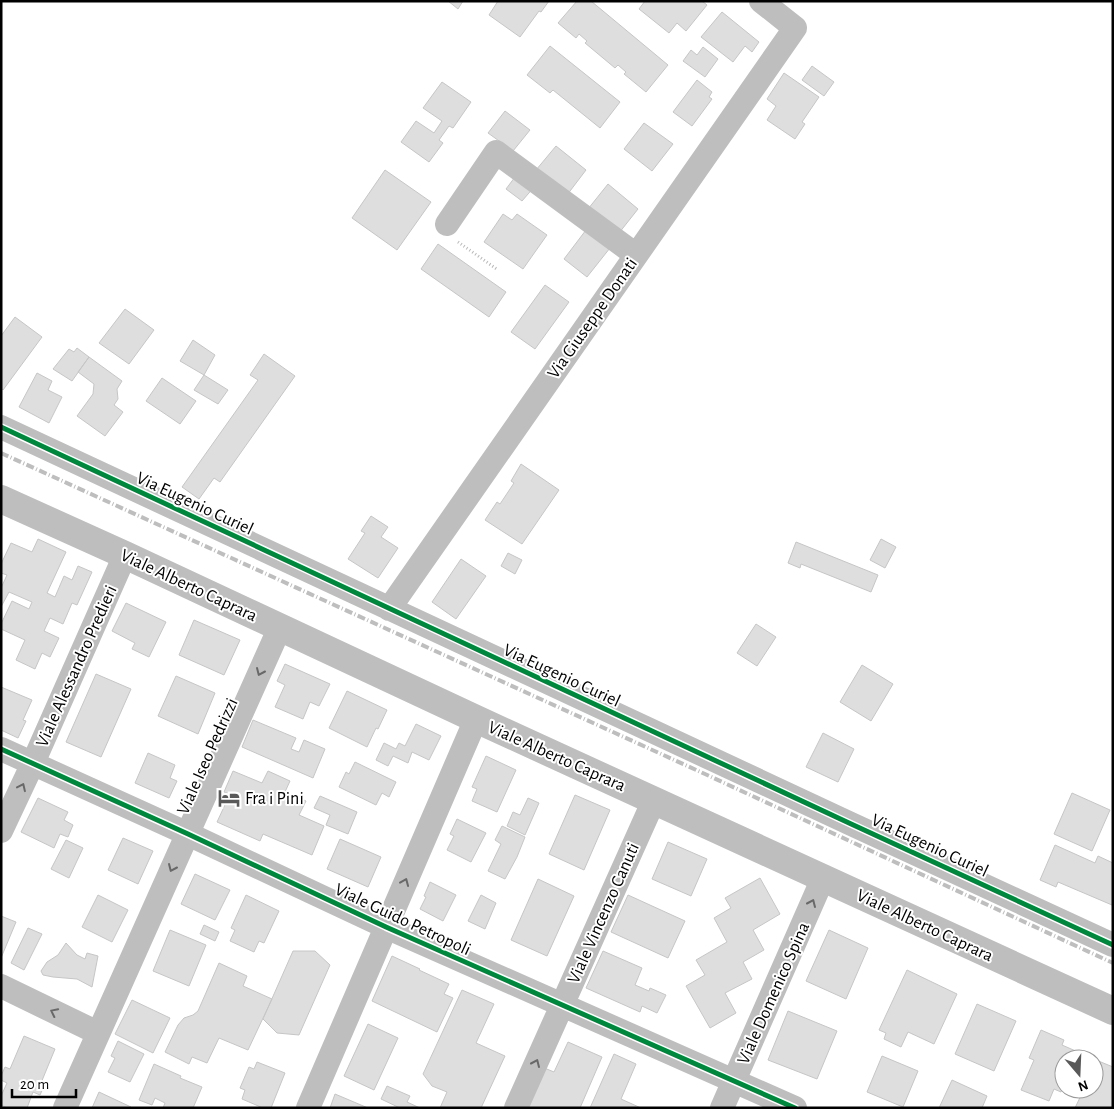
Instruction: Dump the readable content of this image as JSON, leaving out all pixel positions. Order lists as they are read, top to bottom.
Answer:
{
  "streets": {
    "street": [
      "Via Giuseppe Donati",
      "Via Eugenio Curiel",
      "Viale Alberto Caprara",
      "Viale Alessandro Predieri",
      "Viale Iseo Pedrizzi",
      "Viale Vincenzo Canuti",
      "Viale Guido Petropoli",
      "Viale Domenico Spina"
    ]
  },
  "crossings": [
    ["Via Giuseppe Donati", "Via Eugenio Curiel"],
    ["Viale Alberto Caprara", "Viale Alessandro Predieri"],
    ["Viale Alberto Caprara", "Viale Iseo Pedrizzi"],
    ["Viale Alberto Caprara", "Viale Vincenzo Canuti"],
    ["Viale Alberto Caprara", "Viale Domenico Spina"],
    ["Viale Alessandro Predieri", "Viale Guido Petropoli"],
    ["Viale Iseo Pedrizzi", "Viale Guido Petropoli"],
    ["Viale Vincenzo Canuti", "Viale Guido Petropoli"],
    ["Viale Guido Petropoli", "Viale Domenico Spina"]
  ],
  "one_way": ["Viale Iseo Pedrizzi", "Viale Domenico Spina"],
  "places": {
    "hotel": ["Fra i Pini"]
  },
  "scale_bar": "20 m",
  "north": "bottom"
}
